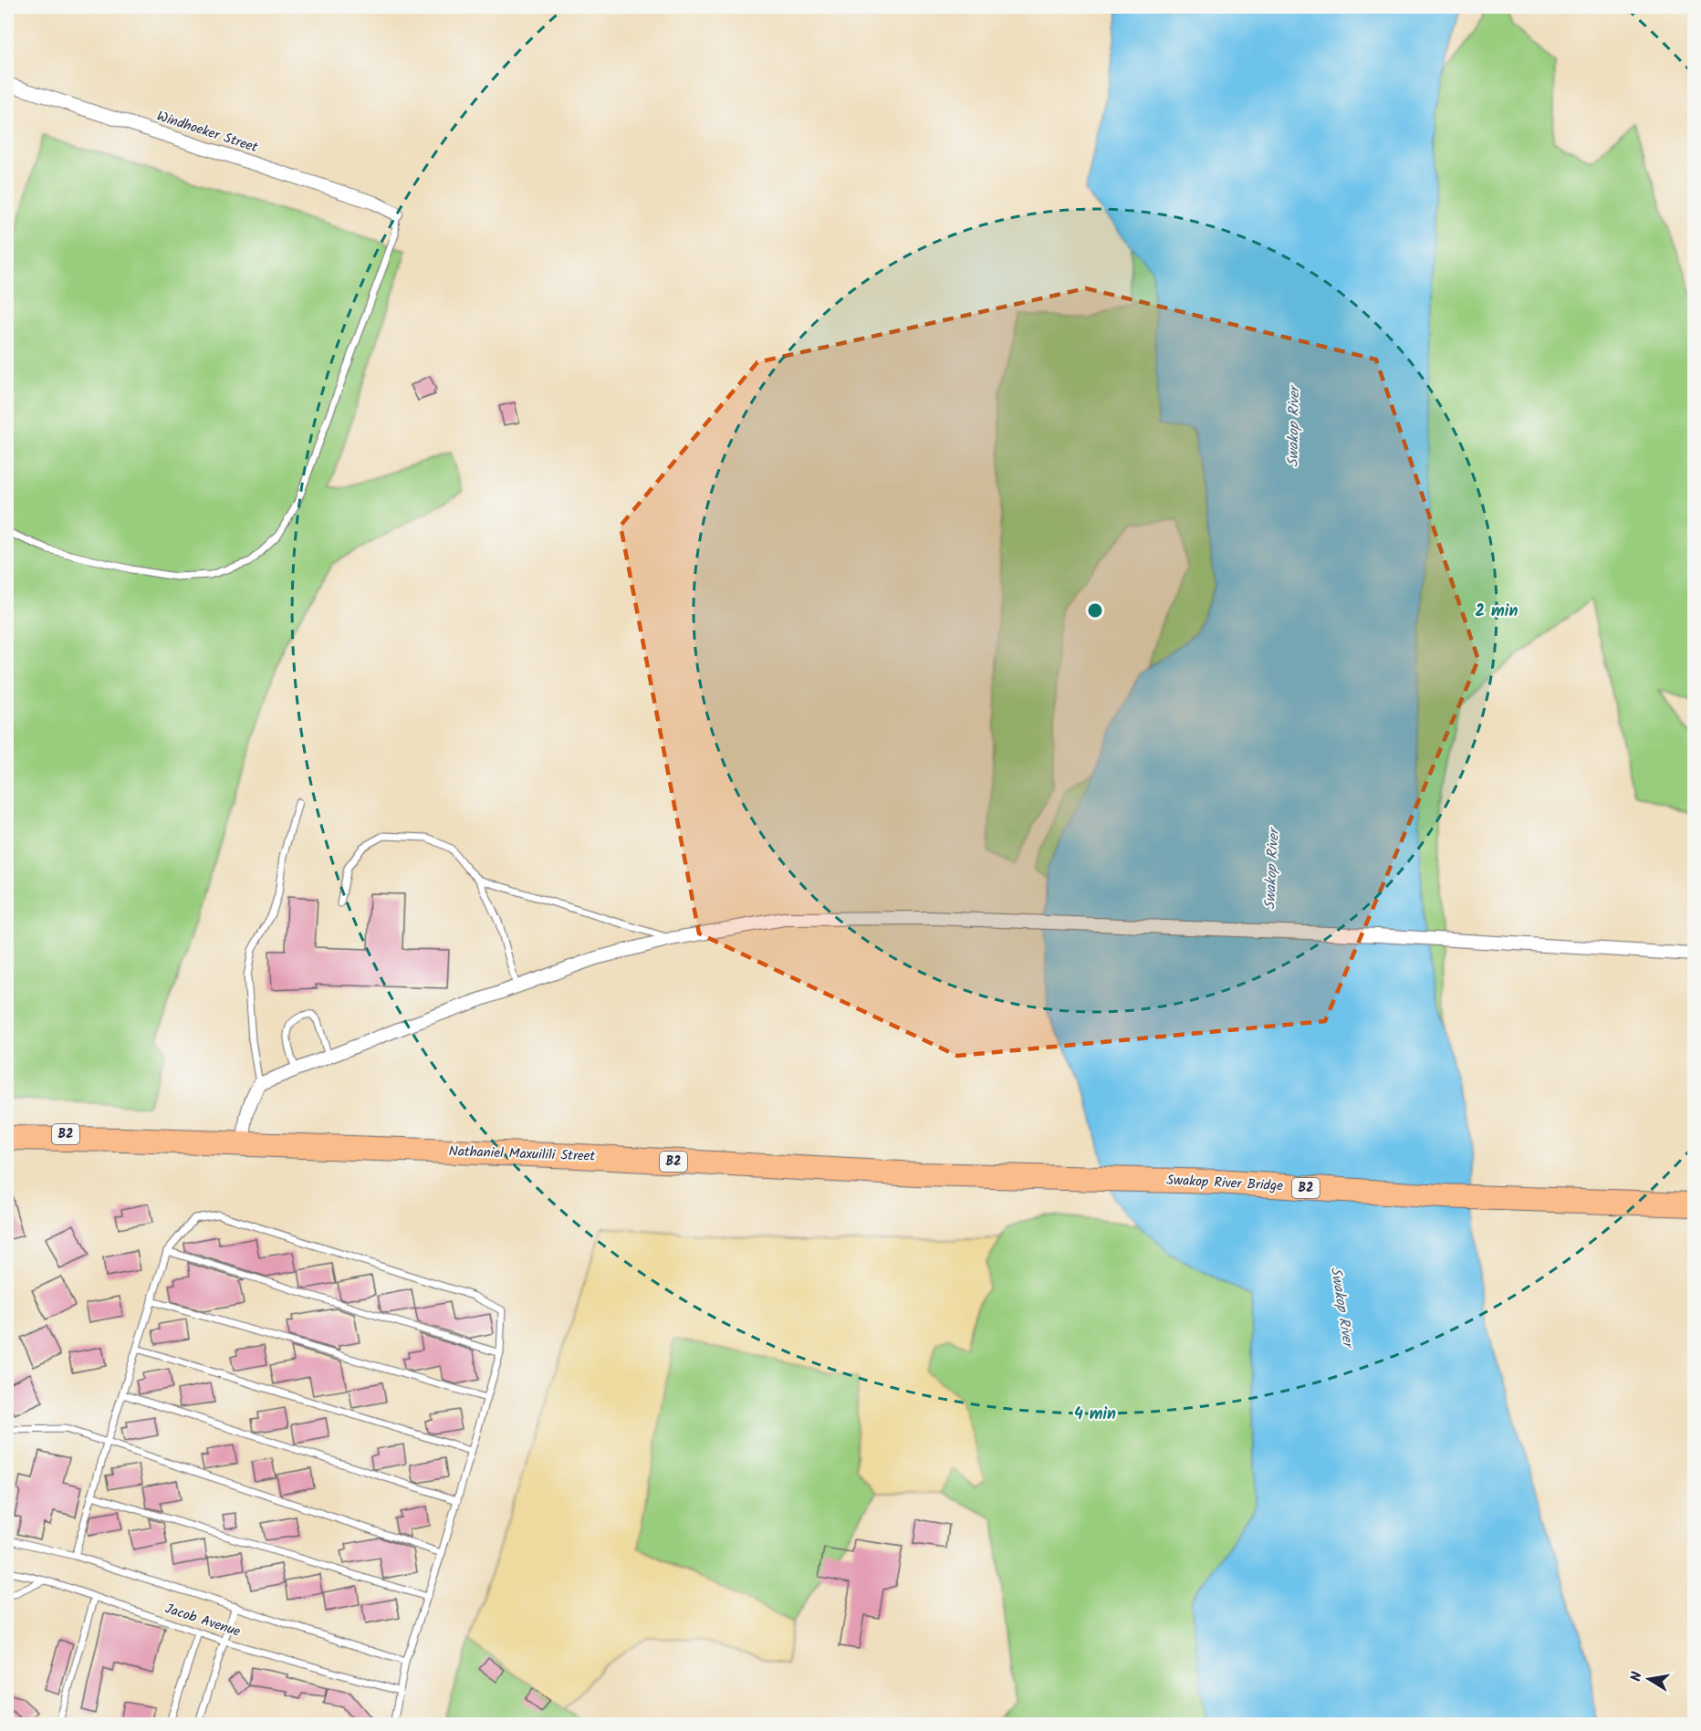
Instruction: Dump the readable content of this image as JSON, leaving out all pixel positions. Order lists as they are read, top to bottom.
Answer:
{
  "streets": {
    "highway": ["B2", "Nathaniel Maxuilili Street", "Swakop River Bridge"],
    "street": ["Windhoeker Street"],
    "lane": ["Jacob Avenue"]
  },
  "crossings": [
    ["Nathaniel Maxuilili Street", "Swakop River Bridge"]
  ],
  "water": ["Swakop River"],
  "north": "left",
  "rings": ["2 min", "4 min"]
}
